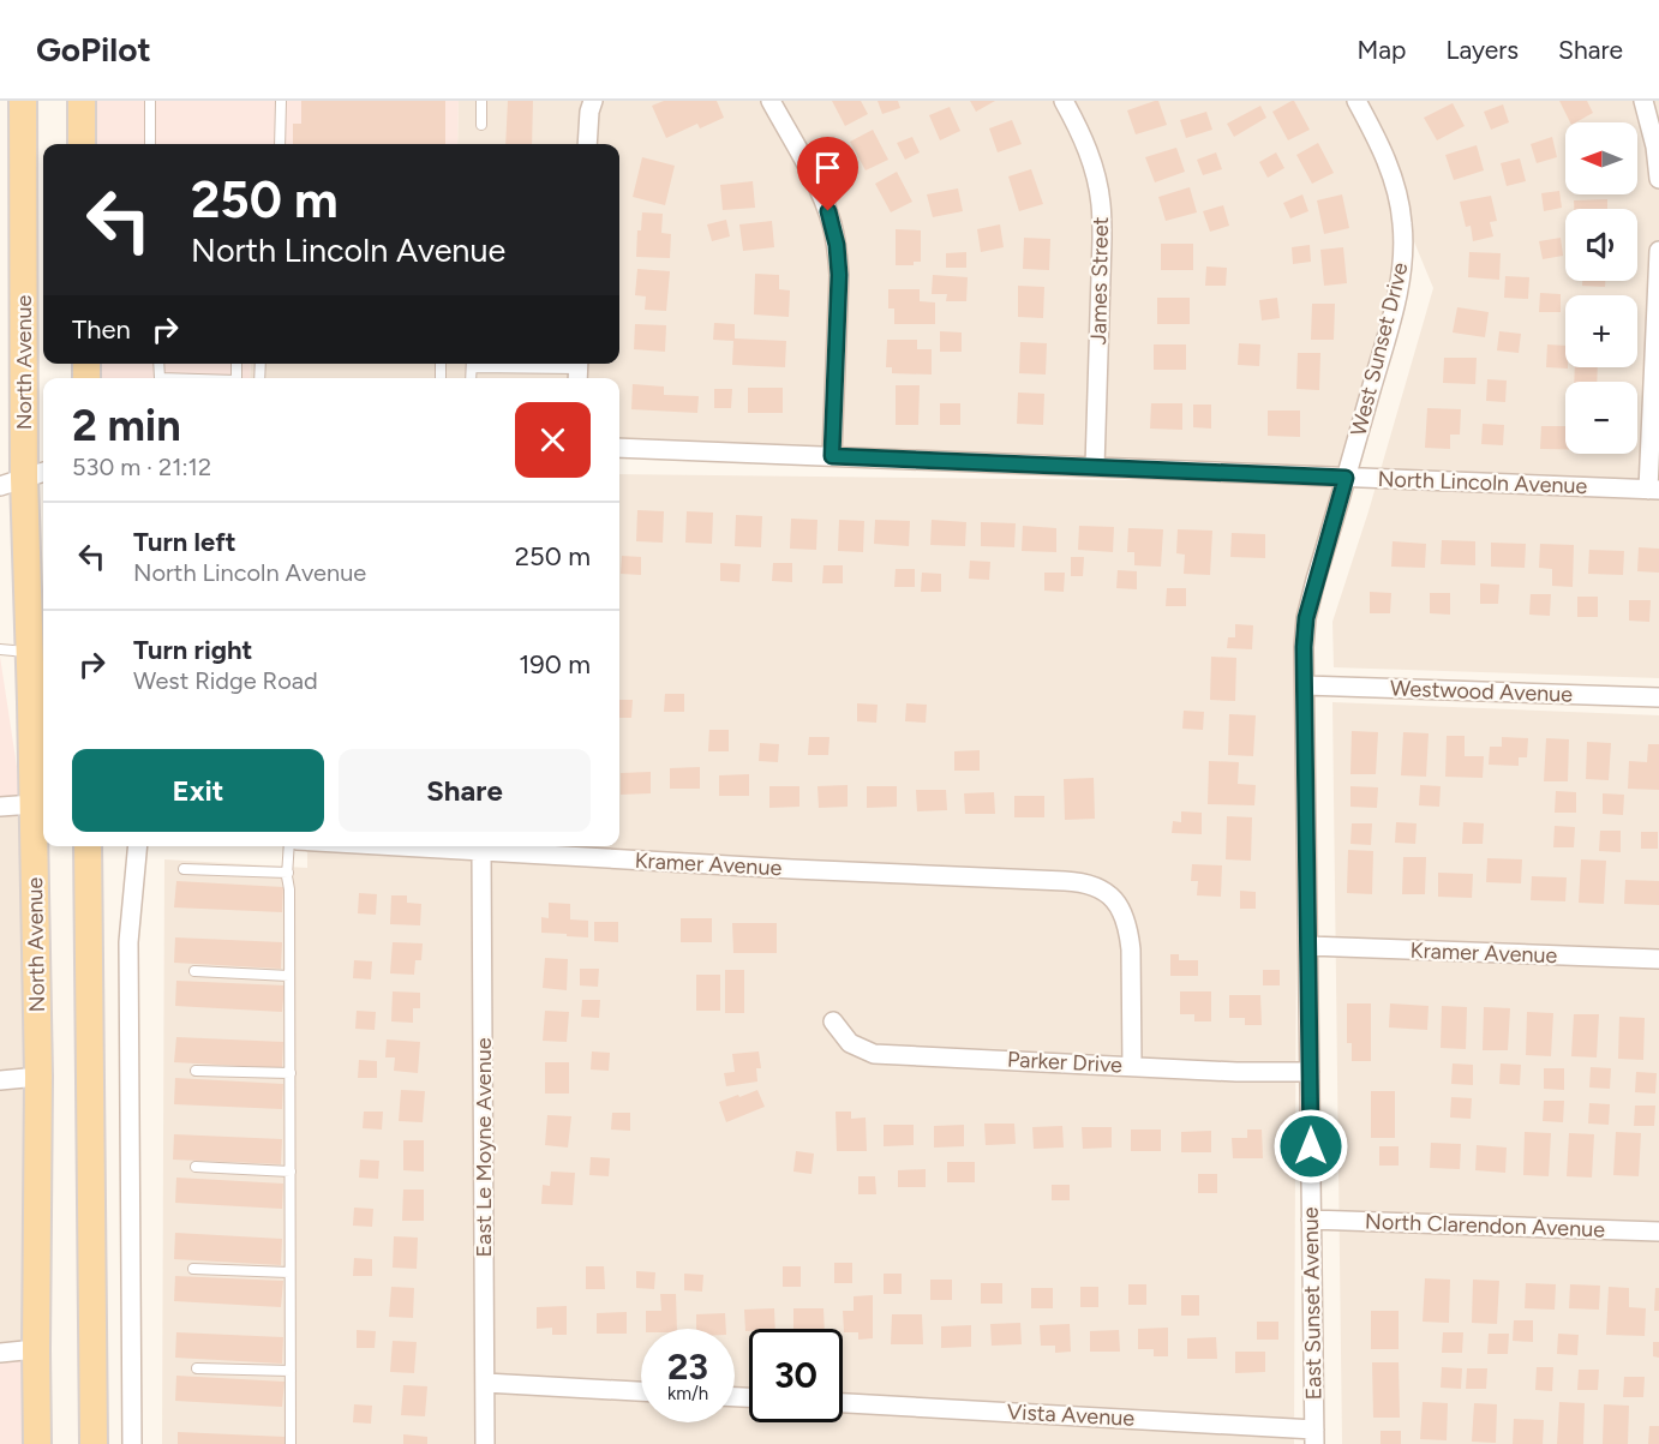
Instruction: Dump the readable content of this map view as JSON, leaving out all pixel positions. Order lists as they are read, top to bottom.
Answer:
{
  "streets": {
    "main road": ["North Avenue"],
    "street": [
      "James Street",
      "West Sunset Drive",
      "North Lincoln Avenue",
      "Westwood Avenue",
      "Kramer Avenue",
      "Parker Drive",
      "East Le Moyne Avenue",
      "North Clarendon Avenue",
      "East Sunset Avenue",
      "Vista Avenue"
    ]
  },
  "crossings": [
    ["James Street", "North Lincoln Avenue"],
    ["West Sunset Drive", "North Lincoln Avenue"],
    ["West Sunset Drive", "East Sunset Avenue"],
    ["North Lincoln Avenue", "East Sunset Avenue"],
    ["Westwood Avenue", "East Sunset Avenue"],
    ["Kramer Avenue", "Parker Drive"],
    ["Kramer Avenue", "East Le Moyne Avenue"],
    ["Kramer Avenue", "East Sunset Avenue"],
    ["Parker Drive", "East Sunset Avenue"],
    ["North Clarendon Avenue", "East Sunset Avenue"],
    ["East Sunset Avenue", "Vista Avenue"]
  ],
  "north": "left",
  "page": {
    "header": "GoPilot",
    "nav": ["Map", "Layers", "Share"],
    "map_buttons": ["+", "−"],
    "turn": ["250 m", "North Lincoln Avenue"],
    "then": "Then",
    "heading": ["2 min", "530 m · 21:12"],
    "list": [
      {
        "name": "Turn left",
        "note": "North Lincoln Avenue",
        "value": "250 m"
      },
      {
        "name": "Turn right",
        "note": "West Ridge Road",
        "value": "190 m"
      }
    ],
    "buttons": ["Exit", "Share"],
    "speed": "23 km/h",
    "limit": "30"
  }
}
